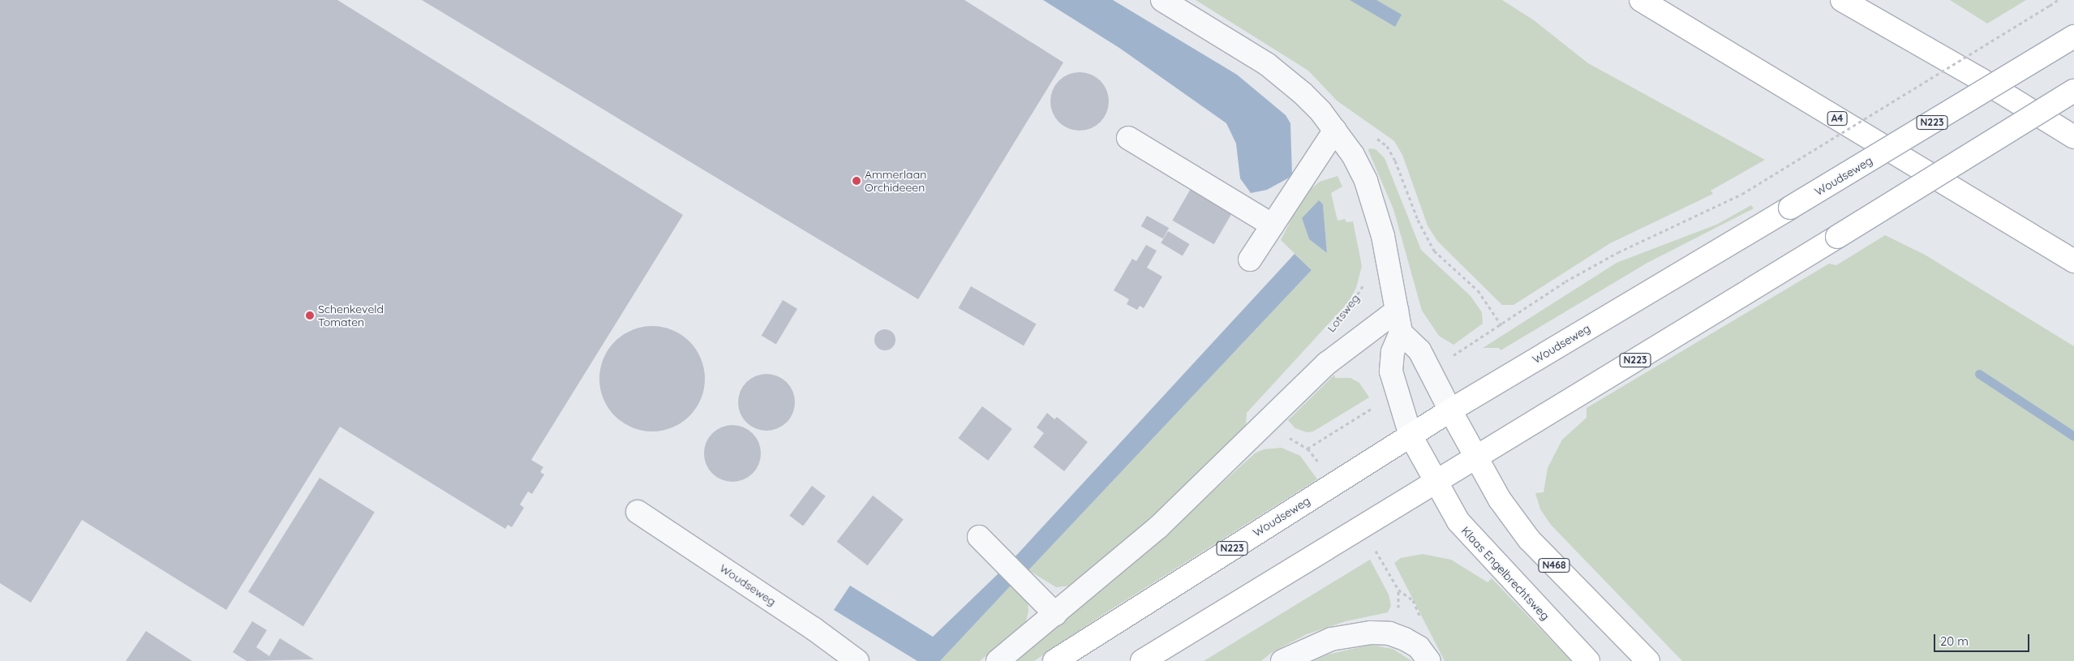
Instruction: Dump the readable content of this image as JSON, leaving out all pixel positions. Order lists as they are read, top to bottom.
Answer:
{
  "streets": {
    "main road": [
      "A4",
      "N223",
      "Woudseweg",
      "N468",
      "Klaas Engelbrechtsweg"
    ],
    "path": ["Lotsweg"]
  },
  "crossings": [
    ["N223", "N468"],
    ["N223", "Klaas Engelbrechtsweg"],
    ["Woudseweg", "N468"],
    ["Woudseweg", "Klaas Engelbrechtsweg"]
  ],
  "places": ["Ammerlaan Orchideeen", "Schenkeveld Tomaten"],
  "scale_bar": "20 m"
}
